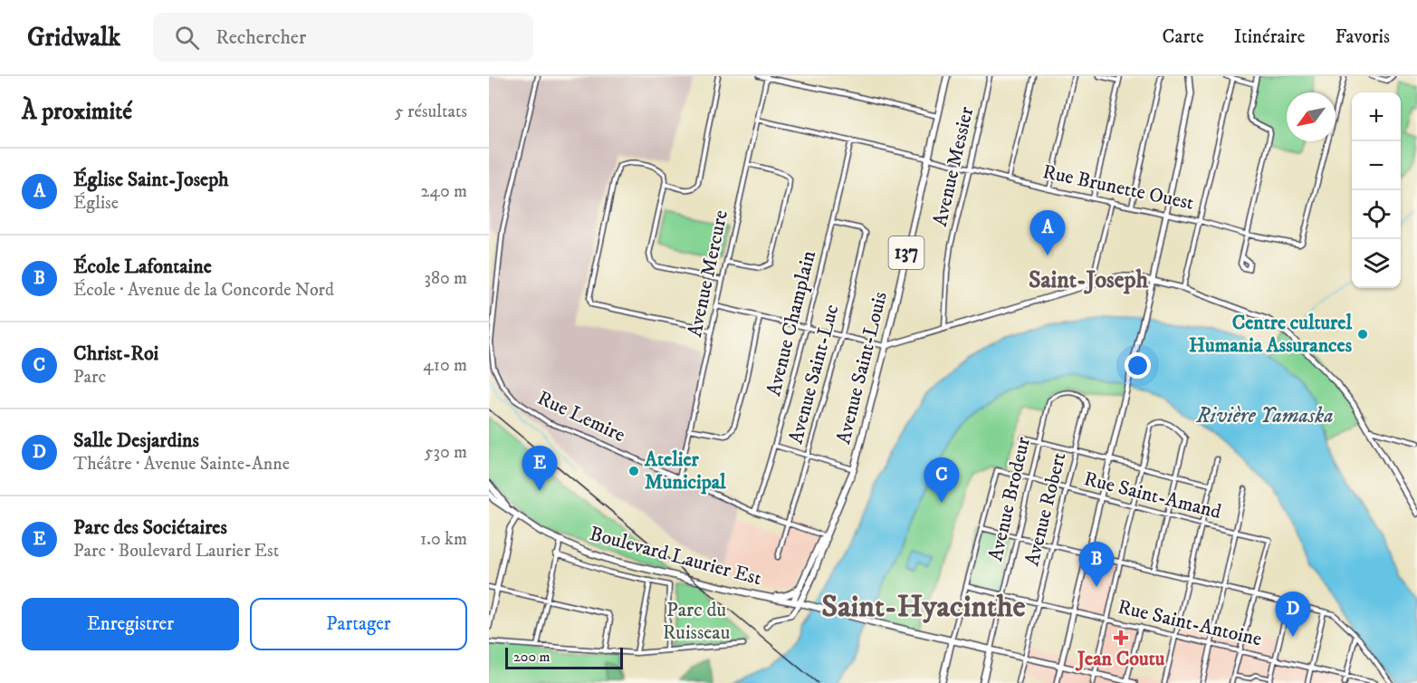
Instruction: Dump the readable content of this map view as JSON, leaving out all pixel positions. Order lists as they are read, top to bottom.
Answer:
{
  "streets": {
    "main road": [
      "137",
      "Avenue Saint-Louis",
      "Avenue Brodeur",
      "Boulevard Laurier Est"
    ],
    "street": [
      "Avenue Messier",
      "Rue Brunette Ouest",
      "Avenue Mercure",
      "Avenue Champlain",
      "Avenue Saint-Luc",
      "Rue Lemire",
      "Rue Saint-Amand",
      "Avenue Robert",
      "Rue Saint-Antoine"
    ]
  },
  "crossings": [
    ["Avenue Messier", "Rue Brunette Ouest"],
    ["Rue Brunette Ouest", "Avenue Mercure"],
    ["Rue Brunette Ouest", "Avenue Champlain"],
    ["Rue Brunette Ouest", "Avenue Saint-Louis"],
    ["Avenue Mercure", "Rue Lemire"],
    ["Avenue Champlain", "Avenue Saint-Luc"],
    ["Avenue Champlain", "Rue Lemire"],
    ["Avenue Saint-Louis", "Rue Lemire"],
    ["Avenue Saint-Louis", "Boulevard Laurier Est"],
    ["Avenue Saint-Luc", "Rue Lemire"],
    ["Rue Saint-Amand", "Avenue Brodeur"],
    ["Rue Saint-Amand", "Avenue Robert"],
    ["Avenue Brodeur", "Avenue Robert"],
    ["Avenue Brodeur", "Boulevard Laurier Est"],
    ["Avenue Brodeur", "Rue Saint-Antoine"],
    ["Avenue Robert", "Rue Saint-Antoine"]
  ],
  "districts": ["Saint-Joseph", "Saint-Hyacinthe"],
  "water": ["Rivière Yamaska"],
  "parks": ["Parc du Ruisseau"],
  "places": {
    "other": ["Centre culturel Humania Assurances", "Atelier Municipal"],
    "health": ["Jean Coutu"]
  },
  "scale_bar": "200 m",
  "north": "bottom left",
  "page": {
    "header": "Gridwalk",
    "search": "Rechercher",
    "nav": ["Carte", "Itinéraire", "Favoris"],
    "heading": ["À proximité", "5 résultats"],
    "map_buttons": ["+", "−"],
    "list": [
      {
        "mark": "A",
        "name": "Église Saint-Joseph",
        "note": "Église",
        "value": "240 m"
      },
      {
        "mark": "B",
        "name": "École Lafontaine",
        "note": "École · Avenue de la Concorde Nord",
        "value": "380 m"
      },
      {
        "mark": "C",
        "name": "Christ-Roi",
        "note": "Parc",
        "value": "410 m"
      },
      {
        "mark": "D",
        "name": "Salle Desjardins",
        "note": "Théâtre · Avenue Sainte-Anne",
        "value": "530 m"
      },
      {
        "mark": "E",
        "name": "Parc des Sociétaires",
        "note": "Parc · Boulevard Laurier Est",
        "value": "1.0 km"
      }
    ],
    "pins": [
      "A",
      "E",
      "C",
      "B",
      "D"
    ],
    "buttons": ["Enregistrer", "Partager"],
    "scale": "200 m"
  }
}
